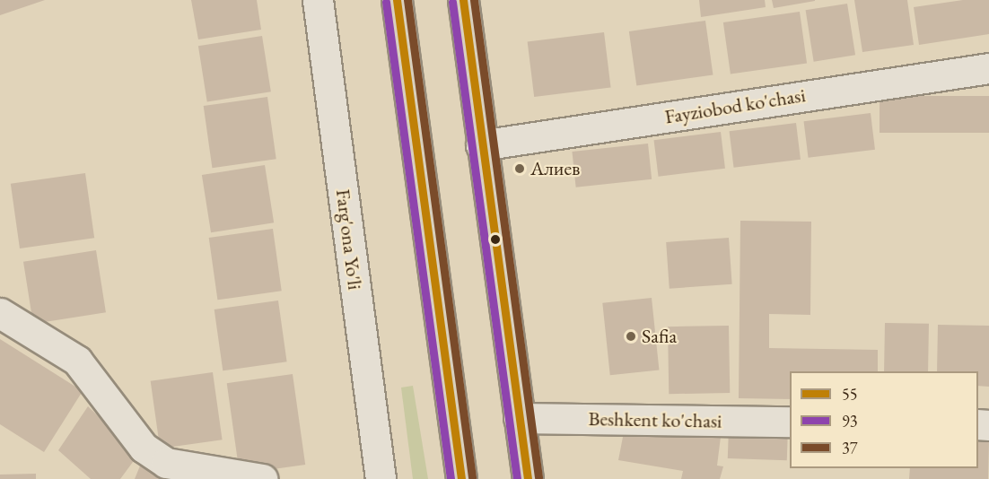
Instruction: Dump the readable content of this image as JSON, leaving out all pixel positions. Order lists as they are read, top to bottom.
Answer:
{
  "streets": {
    "street": ["Fayziobod ko'chasi", "Farg'ona Yo'li", "Beshkent ko'chasi"]
  },
  "places": ["Алиев", "Safia"],
  "lines": ["transit line 55", "transit line 37", "transit line 93"],
  "legend": ["55", "93", "37"]
}
